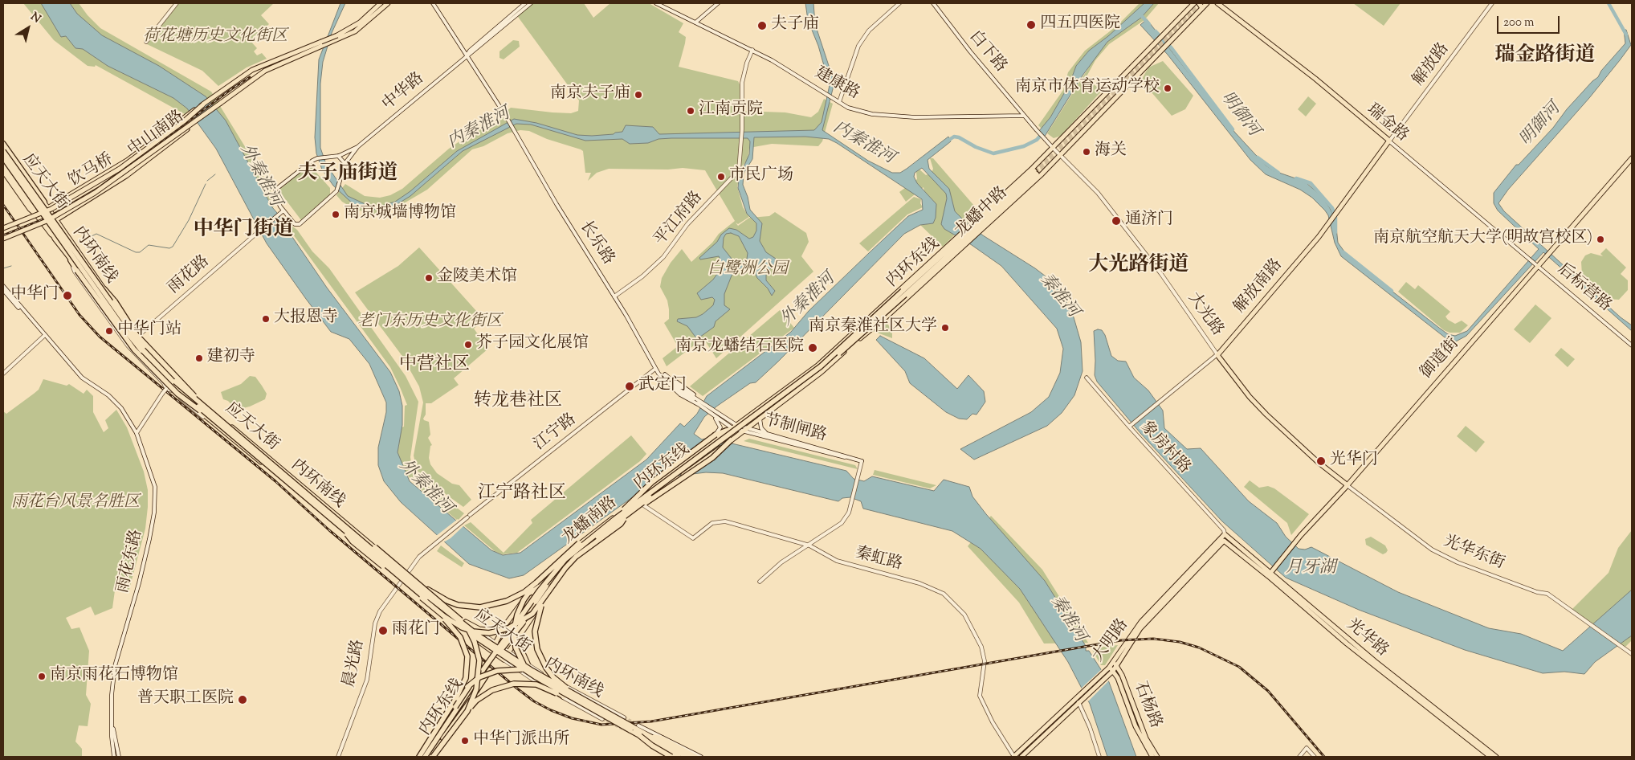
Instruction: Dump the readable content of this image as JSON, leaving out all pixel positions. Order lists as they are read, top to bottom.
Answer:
{
  "streets": {
    "highway": ["内环南线", "内环东线"],
    "main road": [
      "中山南路",
      "饮马桥",
      "应天大街",
      "龙蟠中路",
      "御道街",
      "龙蟠南路",
      "光华路",
      "大明路",
      "石杨路"
    ],
    "street": [
      "白下路",
      "解放路",
      "建康路",
      "中华路",
      "瑞金路",
      "平江府路",
      "长乐路",
      "雨花路",
      "解放南路",
      "后标营路",
      "大光路",
      "节制闸路",
      "江宁路",
      "象房村路",
      "光华东街",
      "秦虹路",
      "雨花东路",
      "晨光路"
    ]
  },
  "crossings": [
    ["白下路", "建康路"],
    ["白下路", "大光路"],
    ["解放路", "瑞金路"],
    ["建康路", "平江府路"],
    ["中华路", "长乐路"],
    ["中华路", "雨花路"],
    ["瑞金路", "后标营路"],
    ["瑞金路", "御道街"],
    ["应天大街", "内环东线"],
    ["应天大街", "雨花路"],
    ["应天大街", "江宁路"],
    ["应天大街", "龙蟠南路"],
    ["应天大街", "晨光路"],
    ["龙蟠中路", "长乐路"],
    ["龙蟠中路", "内环东线"],
    ["龙蟠中路", "大光路"],
    ["龙蟠中路", "节制闸路"],
    ["龙蟠中路", "龙蟠南路"],
    ["平江府路", "长乐路"],
    ["长乐路", "节制闸路"],
    ["长乐路", "江宁路"],
    ["内环东线", "龙蟠南路"],
    ["解放南路", "大光路"],
    ["解放南路", "象房村路"],
    ["后标营路", "御道街"],
    ["御道街", "光华东街"],
    ["御道街", "光华路"],
    ["御道街", "大明路"],
    ["节制闸路", "秦虹路"],
    ["江宁路", "晨光路"],
    ["象房村路", "光华路"],
    ["象房村路", "大明路"],
    ["龙蟠南路", "秦虹路"],
    ["秦虹路", "大明路"],
    ["光华路", "大明路"],
    ["大明路", "石杨路"]
  ],
  "districts": [
    "瑞金路街道",
    "夫子庙街道",
    "中华门街道",
    "大光路街道",
    "中营社区",
    "转龙巷社区",
    "江宁路社区"
  ],
  "water": [
    "明御河",
    "内秦淮河",
    "外秦淮河",
    "秦淮河",
    "月牙湖"
  ],
  "parks": [
    "荷花塘历史文化街区",
    "白鹭洲公园",
    "老门东历史文化街区",
    "雨花台风景名胜区"
  ],
  "places": [
    "四五四医院",
    "夫子庙",
    "南京市体育运动学校",
    "南京夫子庙",
    "江南贡院",
    "海关",
    "市民广场",
    "南京城墙博物馆",
    "通济门",
    "南京航空航天大学(明故宫校区)",
    "金陵美术馆",
    "中华门",
    "大报恩寺",
    "南京秦淮社区大学",
    "中华门站",
    "芥子园文化展馆",
    "南京龙蟠结石医院",
    "建初寺",
    "武定门",
    "光华门",
    "雨花门",
    "南京雨花石博物馆",
    "普天职工医院",
    "中华门派出所"
  ],
  "scale_bar": "200 m",
  "north": "top right"
}
